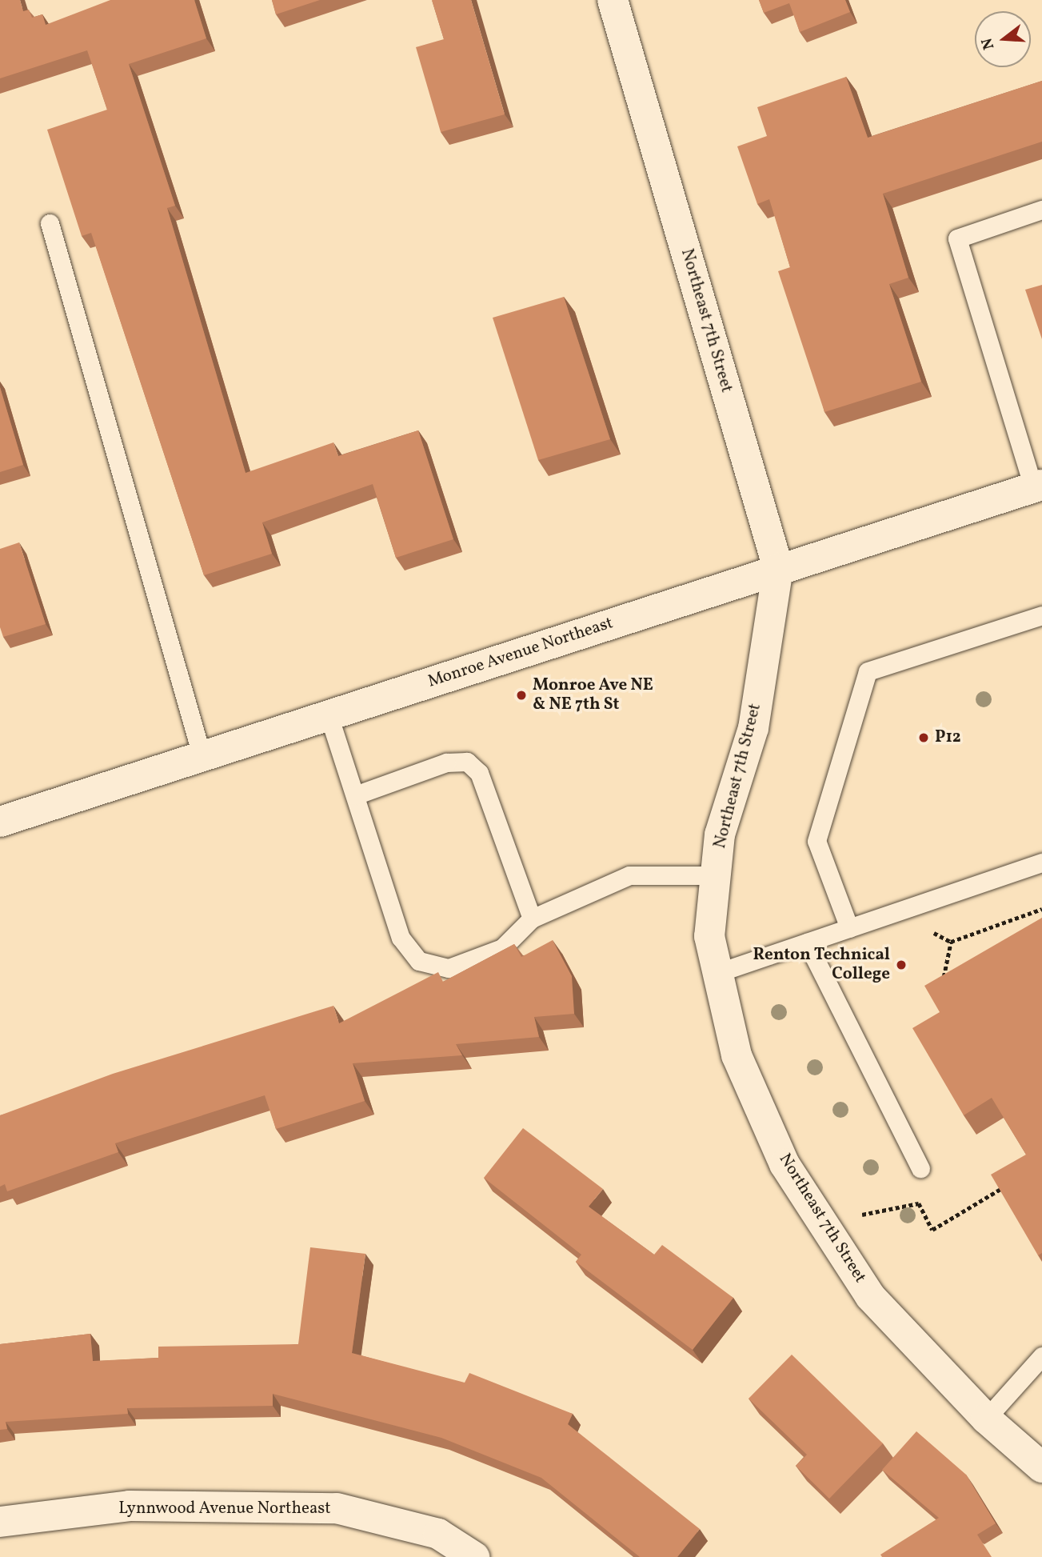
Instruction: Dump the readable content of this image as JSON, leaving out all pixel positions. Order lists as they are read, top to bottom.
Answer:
{
  "streets": {
    "street": ["Northeast 7th Street", "Monroe Avenue Northeast", "Lynnwood Avenue Northeast"]
  },
  "crossings": [
    ["Northeast 7th Street", "Monroe Avenue Northeast"]
  ],
  "places": ["Monroe Ave NE & NE 7th St", "P12", "Renton Technical College"],
  "north": "left"
}
